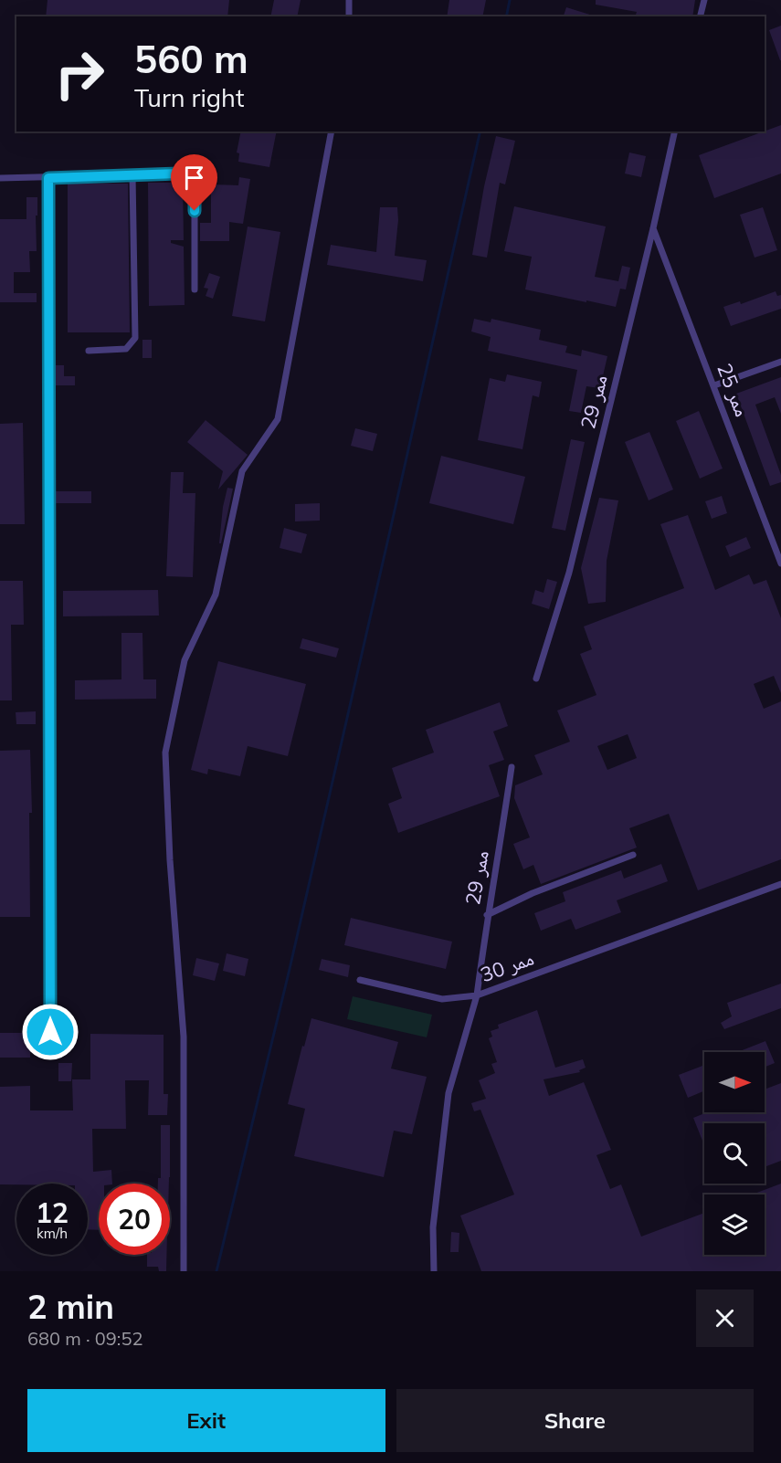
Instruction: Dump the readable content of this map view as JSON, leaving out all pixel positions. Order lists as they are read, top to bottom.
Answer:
{
  "streets": {
    "lane": ["ممر 25", "ممر 29", "ممر 30"]
  },
  "crossings": [
    ["ممر 25", "ممر 29"],
    ["ممر 29", "ممر 30"]
  ],
  "north": "right",
  "page": {
    "turn": ["560 m", "Turn right"],
    "speed": "12 km/h",
    "limit": "20",
    "heading": ["2 min", "680 m · 09:52"],
    "buttons": ["Exit", "Share"]
  }
}
